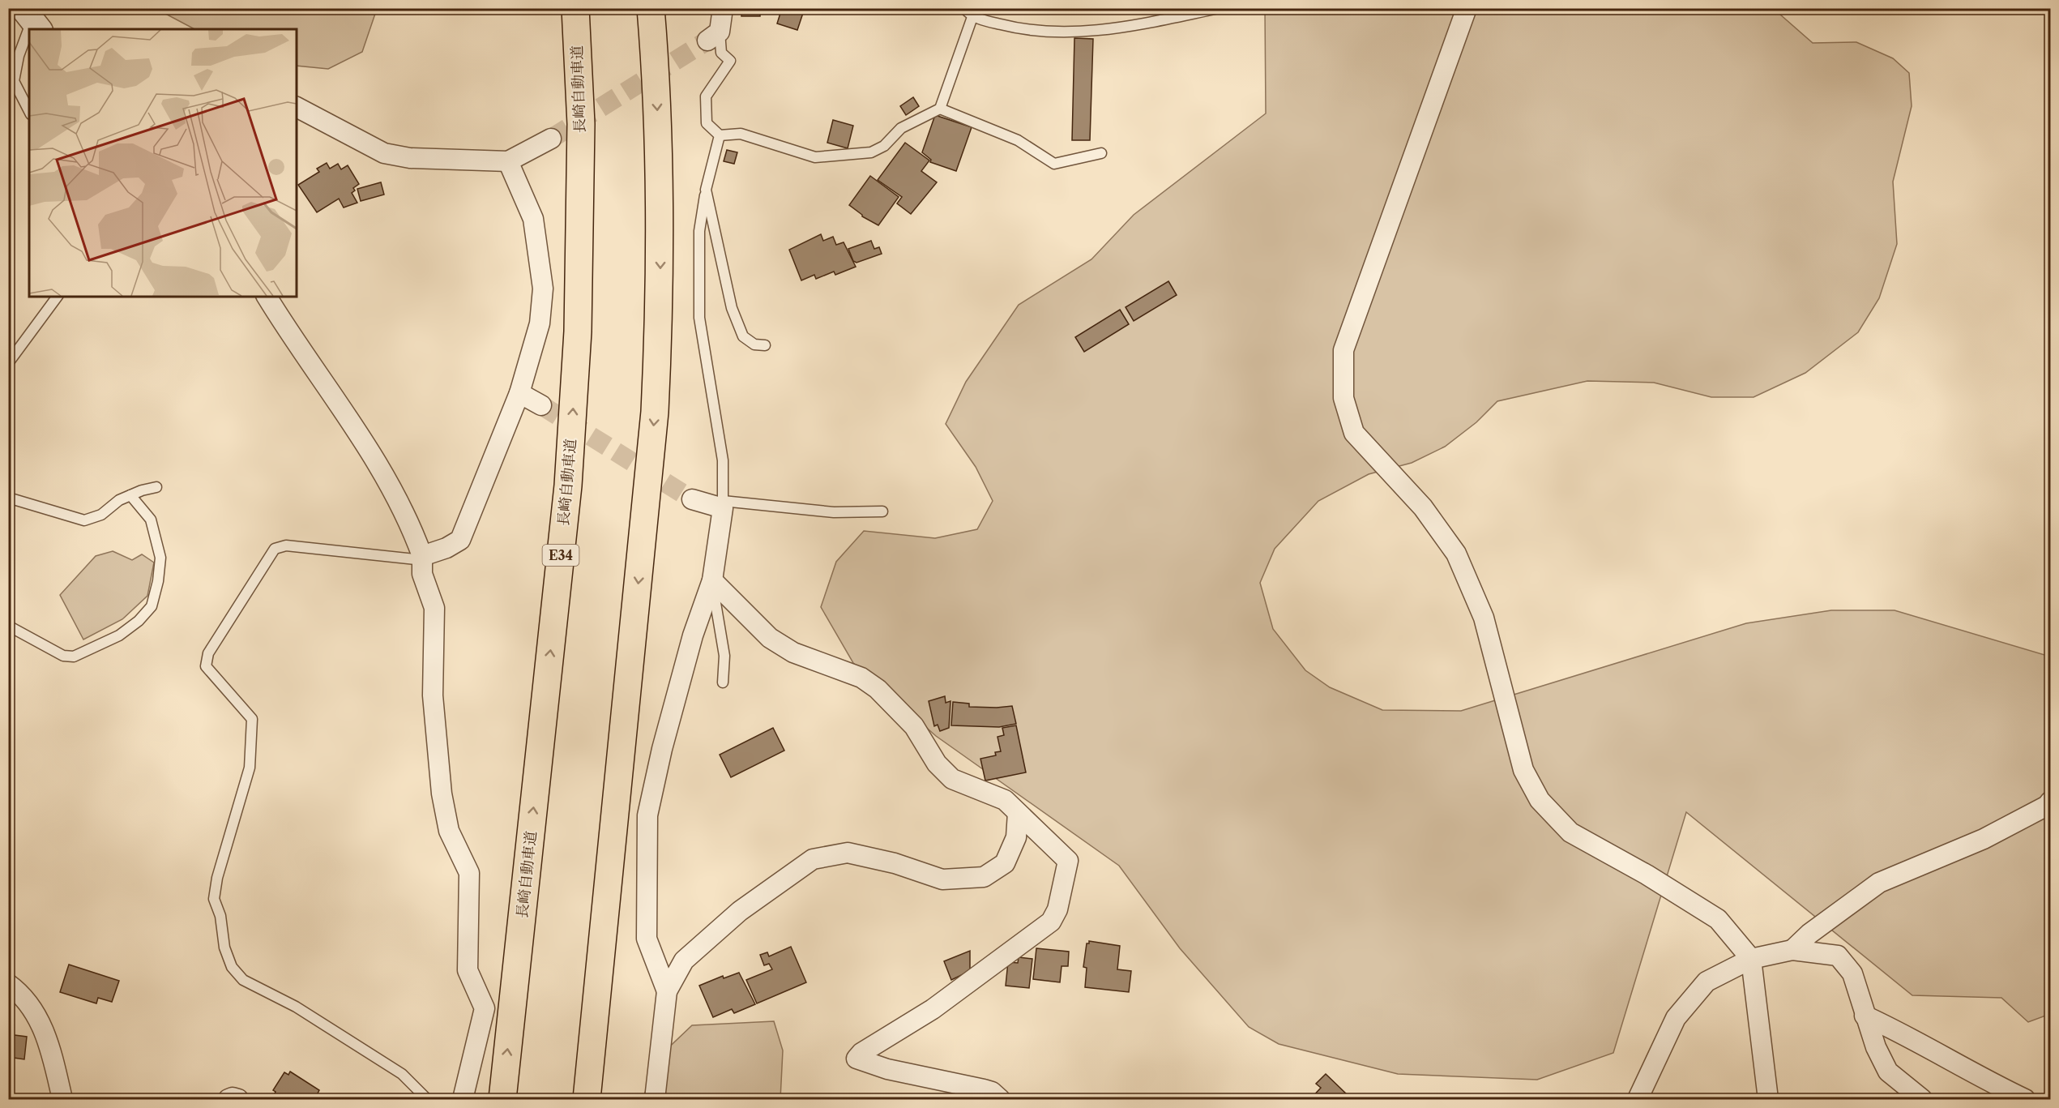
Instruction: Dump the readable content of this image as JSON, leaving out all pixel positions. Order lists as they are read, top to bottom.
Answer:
{
  "streets": {
    "highway": ["長崎自動車道", "E34"]
  }
}
